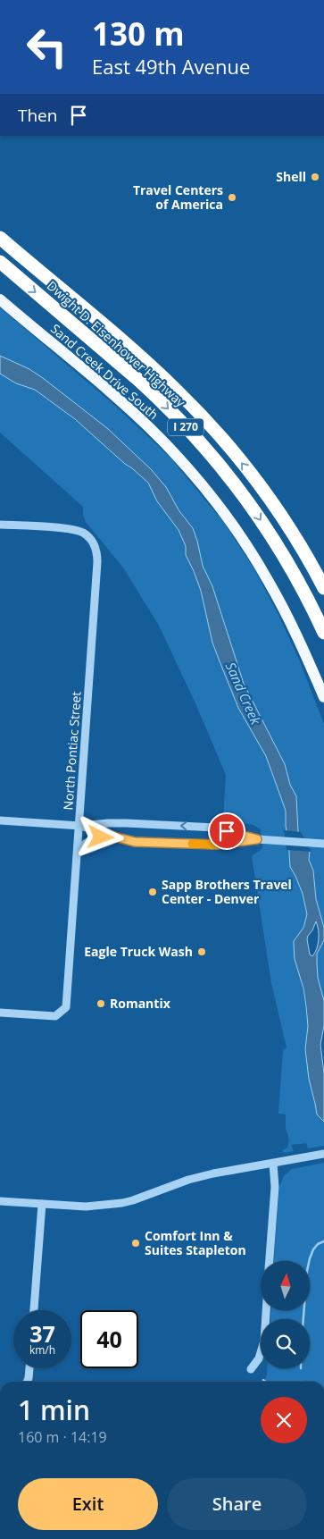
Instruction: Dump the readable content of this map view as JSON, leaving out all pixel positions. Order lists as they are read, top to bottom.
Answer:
{
  "streets": {
    "highway": ["Dwight D. Eisenhower Highway", "I 270"],
    "main road": ["Sand Creek Drive South"],
    "street": ["North Pontiac Street"]
  },
  "water": ["Sand Creek"],
  "places": [
    "Shell",
    "Travel Centers of America",
    "Sapp Brothers Travel Center - Denver",
    "Eagle Truck Wash",
    "Romantix",
    "Comfort Inn & Suites Stapleton"
  ],
  "north": "top",
  "page": {
    "turn": ["130 m", "East 49th Avenue"],
    "then": "Then",
    "speed": "37 km/h",
    "limit": "40",
    "heading": ["1 min", "160 m · 14:19"],
    "buttons": ["Exit", "Share"]
  }
}
